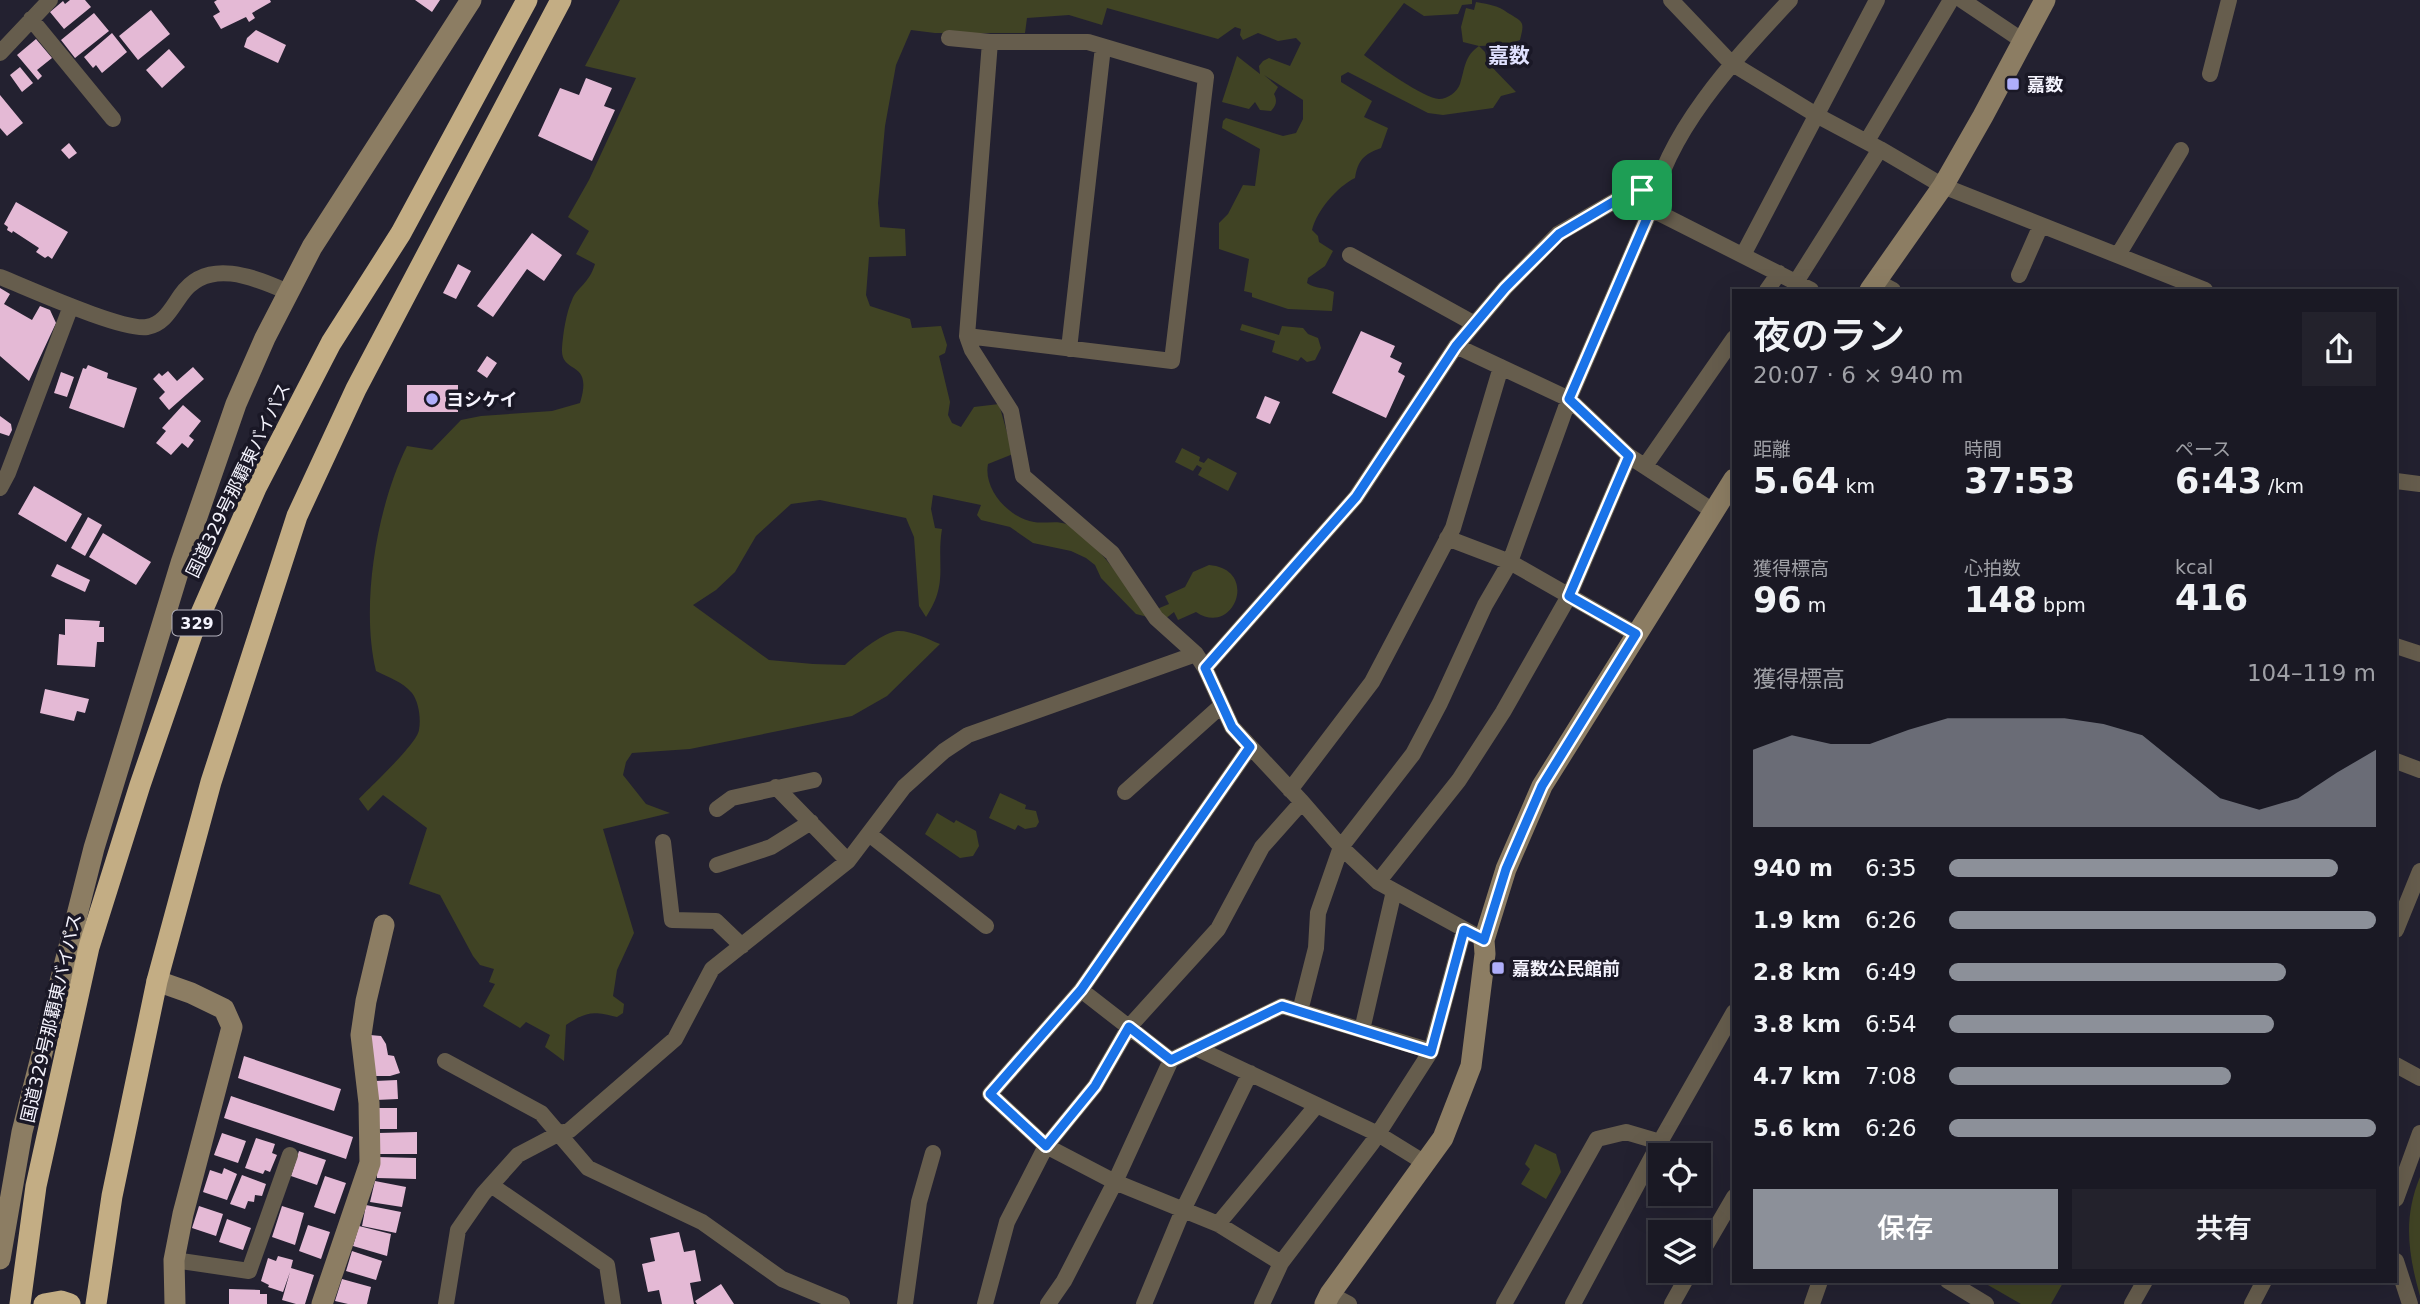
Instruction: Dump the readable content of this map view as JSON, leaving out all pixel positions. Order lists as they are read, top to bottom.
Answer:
{
  "streets": {
    "highway": ["国道329号那覇東バイパス", "329"]
  },
  "districts": ["嘉数"],
  "places": {
    "transit": ["嘉数", "嘉数公民館前"],
    "other": ["ヨシケイ"]
  },
  "page": {
    "heading": ["夜のラン", "20:07 · 6 × 940 m"],
    "stats": [
      ["距離", "5.64 km"],
      ["時間", "37:53"],
      ["ペース", "6:43 /km"],
      ["獲得標高", "96 m"],
      ["心拍数", "148 bpm"],
      ["kcal", "416"]
    ],
    "chart": ["獲得標高", "104–119 m"],
    "list": [
      {
        "name": "940 m",
        "note": "6:35"
      },
      {
        "name": "1.9 km",
        "note": "6:26"
      },
      {
        "name": "2.8 km",
        "note": "6:49"
      },
      {
        "name": "3.8 km",
        "note": "6:54"
      },
      {
        "name": "4.7 km",
        "note": "7:08"
      },
      {
        "name": "5.6 km",
        "note": "6:26"
      }
    ],
    "buttons": ["保存", "共有"]
  }
}
